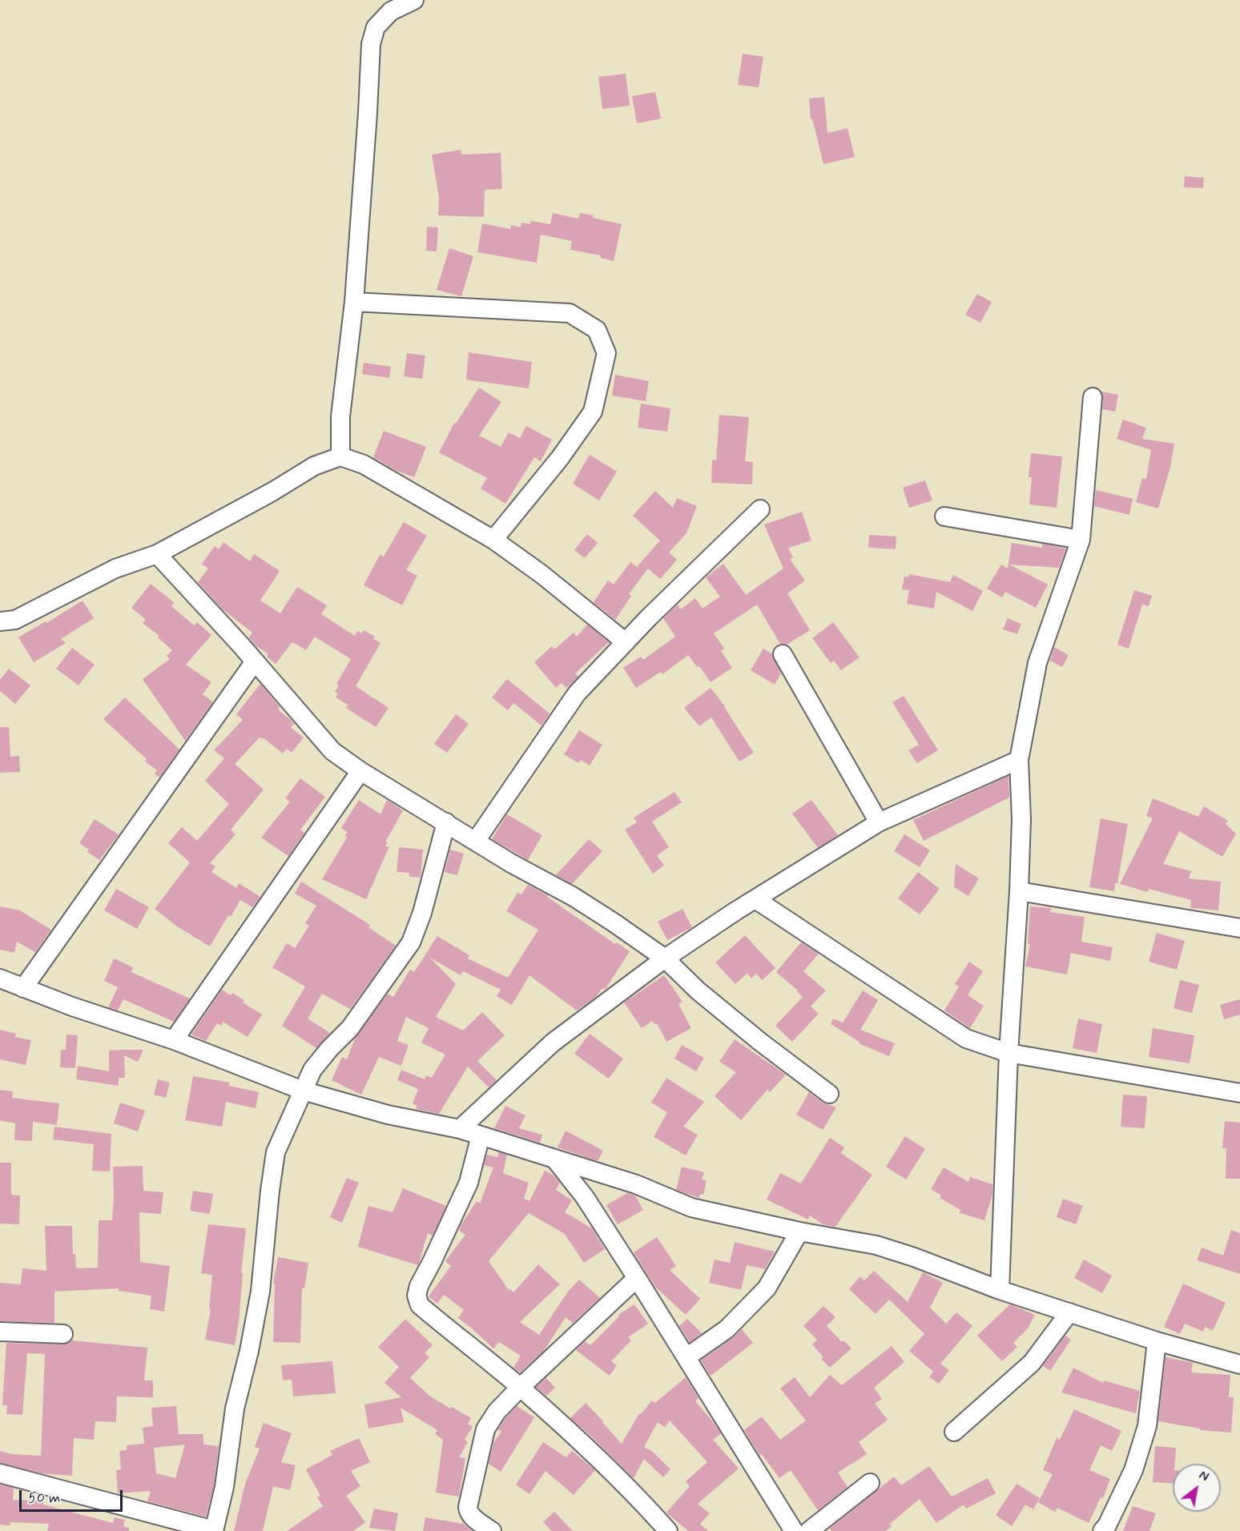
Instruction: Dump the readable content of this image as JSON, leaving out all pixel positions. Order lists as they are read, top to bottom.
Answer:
{
  "scale_bar": "50 m",
  "north": "top right"
}
